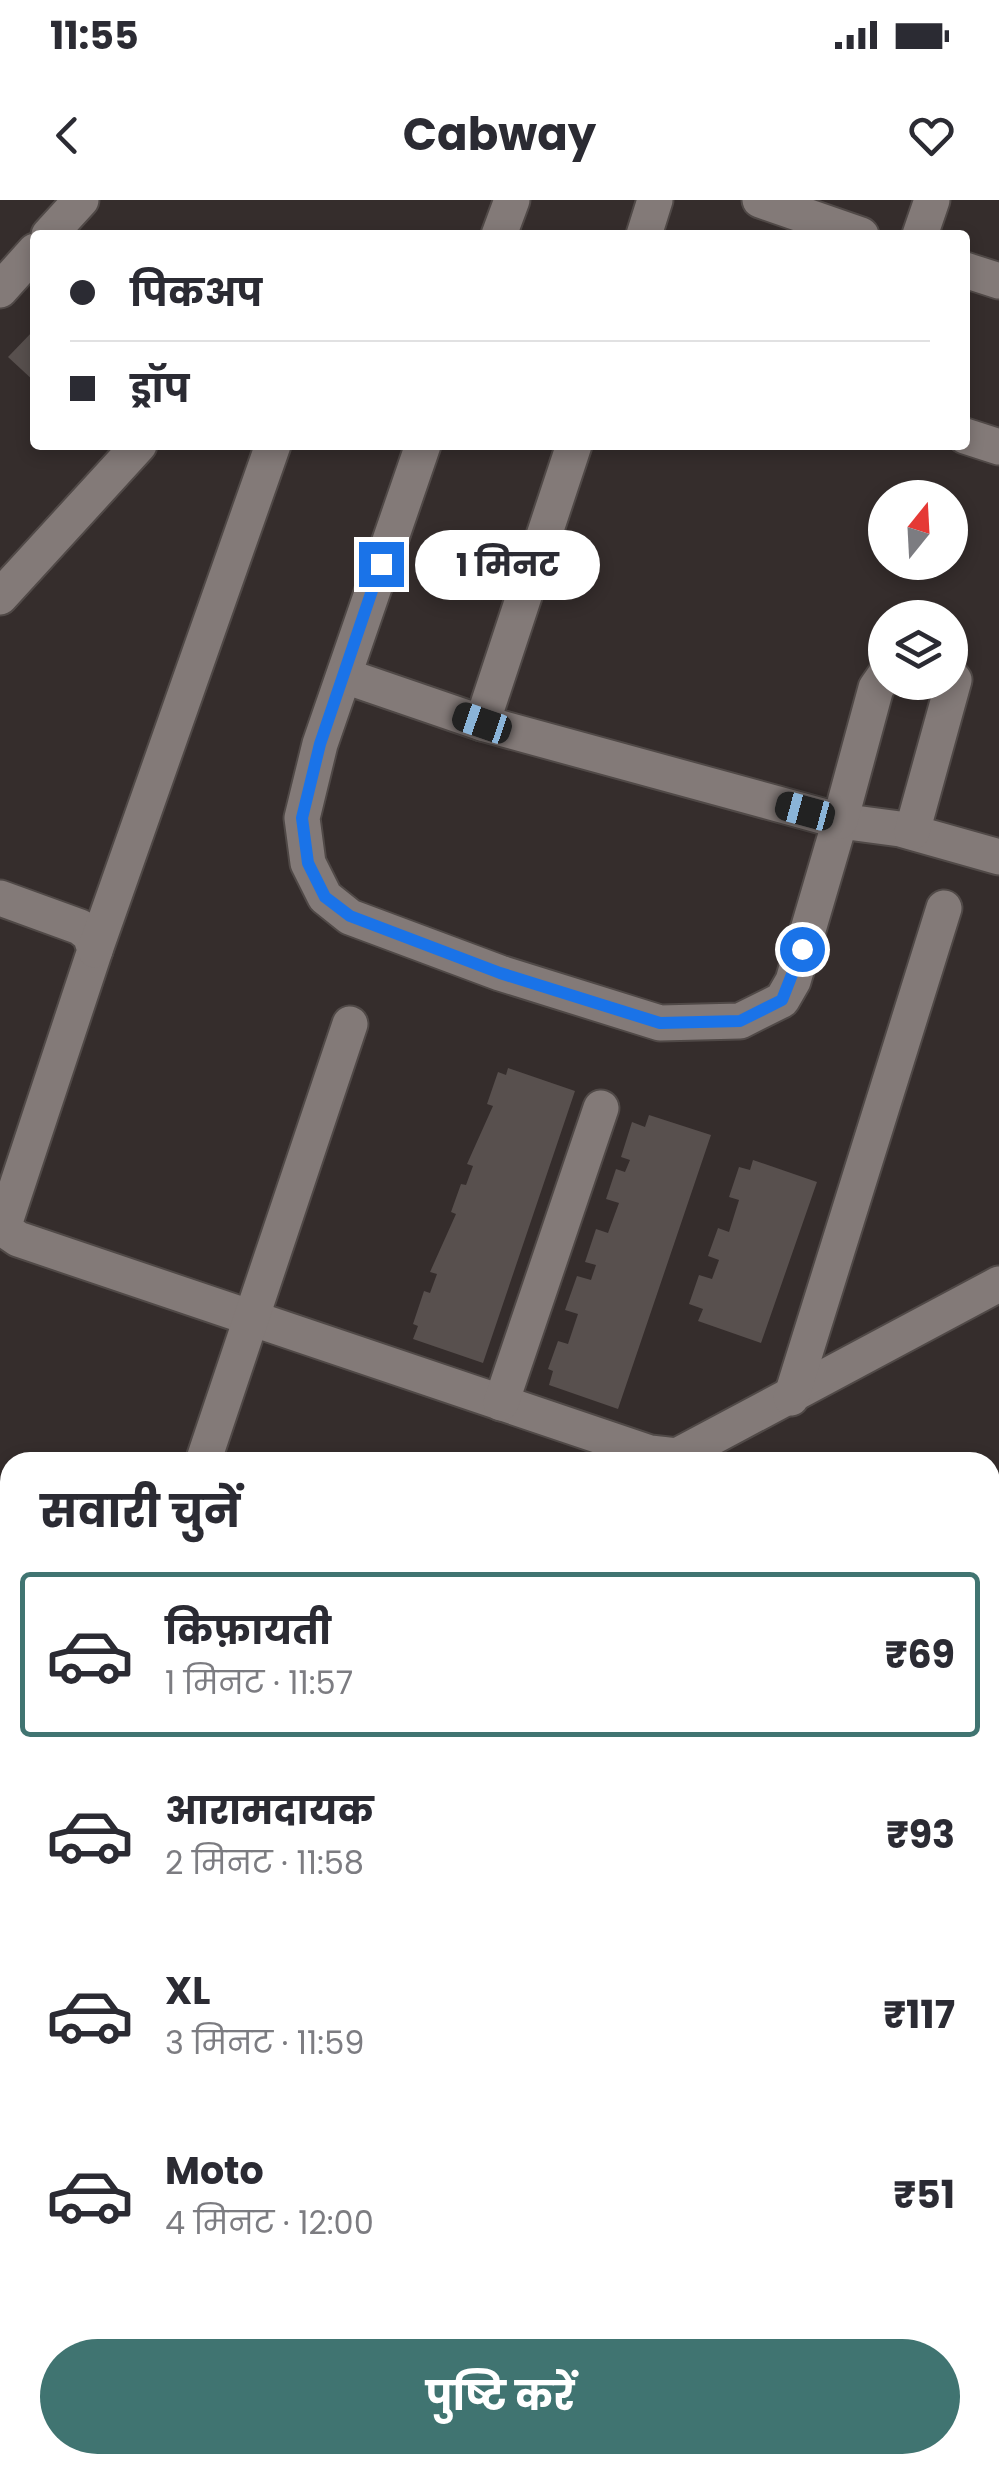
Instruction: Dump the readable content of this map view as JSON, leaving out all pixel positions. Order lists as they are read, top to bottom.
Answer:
{
  "north": "top",
  "page": {
    "status": "11:55",
    "header": "Cabway",
    "banner": ["पिकअप", "ड्रॉप"],
    "bubble": "1 मिनट",
    "heading": "सवारी चुनें",
    "list": [
      {
        "name": "किफ़ायती",
        "note": "1 मिनट · 11:57",
        "value": "₹69"
      },
      {
        "name": "आरामदायक",
        "note": "2 मिनट · 11:58",
        "value": "₹93"
      },
      {
        "name": "XL",
        "note": "3 मिनट · 11:59",
        "value": "₹117"
      },
      {
        "name": "Moto",
        "note": "4 मिनट · 12:00",
        "value": "₹51"
      }
    ],
    "buttons": "पुष्टि करें"
  }
}
